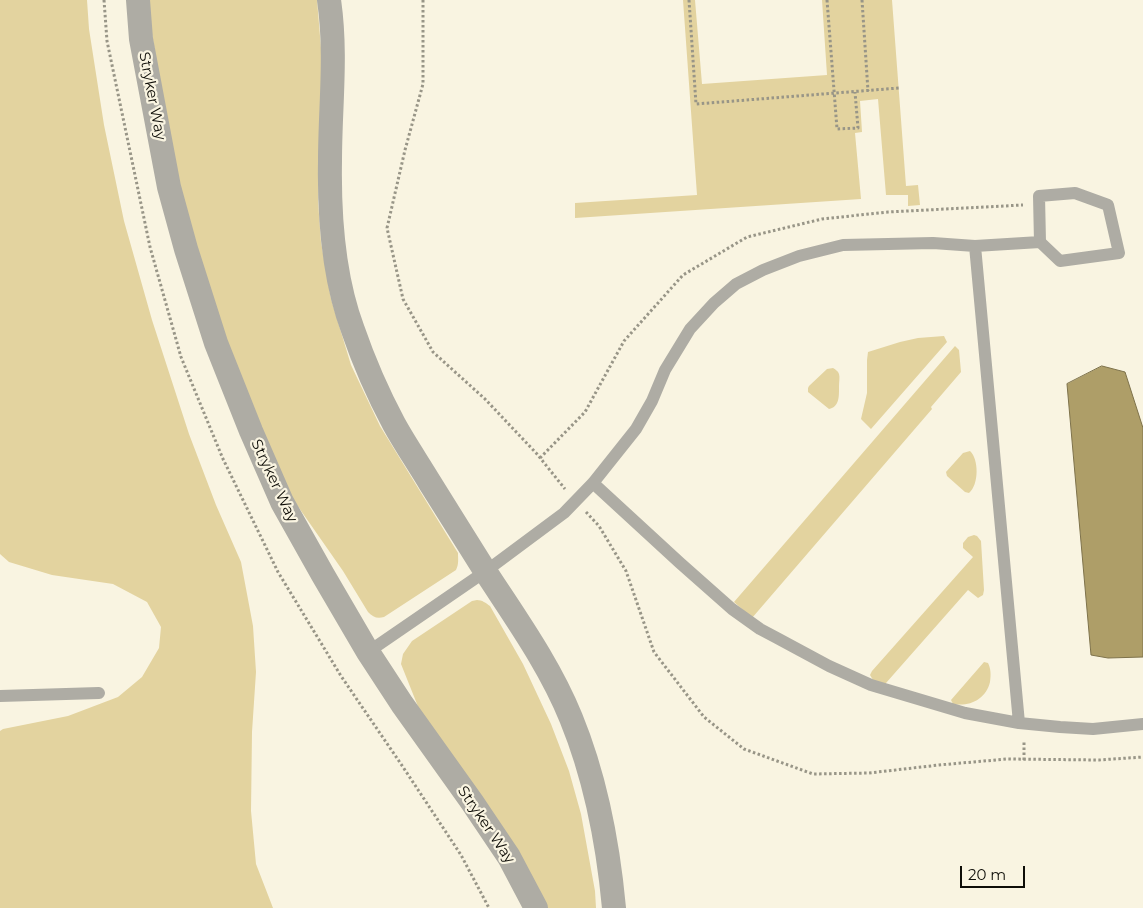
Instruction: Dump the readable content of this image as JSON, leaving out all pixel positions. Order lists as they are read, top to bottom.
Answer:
{
  "streets": {
    "street": ["Stryker Way"]
  },
  "scale_bar": "20 m"
}
